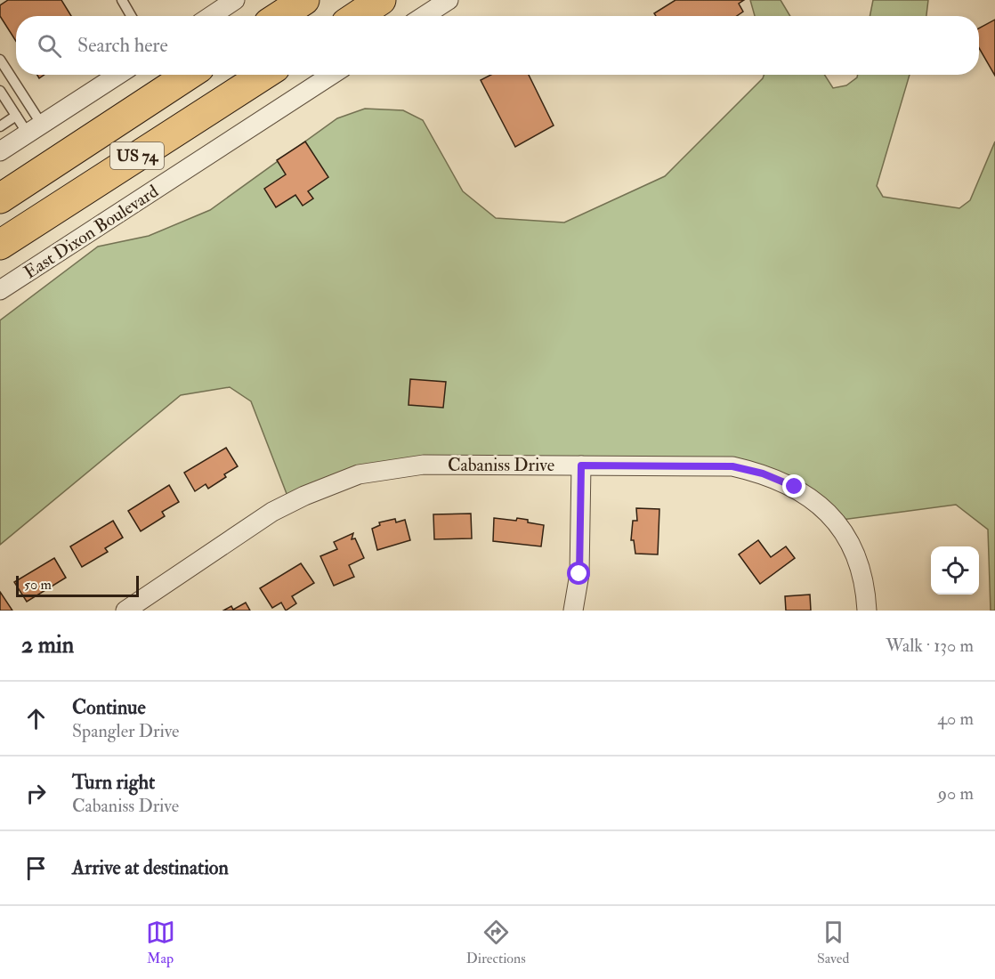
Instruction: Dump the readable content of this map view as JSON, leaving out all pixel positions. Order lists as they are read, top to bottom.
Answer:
{
  "streets": {
    "highway": ["US 74"],
    "street": ["East Dixon Boulevard", "Cabaniss Drive"]
  },
  "scale_bar": "50 m",
  "page": {
    "search": "Search here",
    "scale": "50 m",
    "heading": ["2 min", "Walk · 130 m"],
    "list": [
      ["Continue", "Spangler Drive", "40 m"],
      ["Turn right", "Cabaniss Drive", "90 m"],
      "Arrive at destination"
    ],
    "nav": ["Map", "Directions", "Saved"]
  }
}
